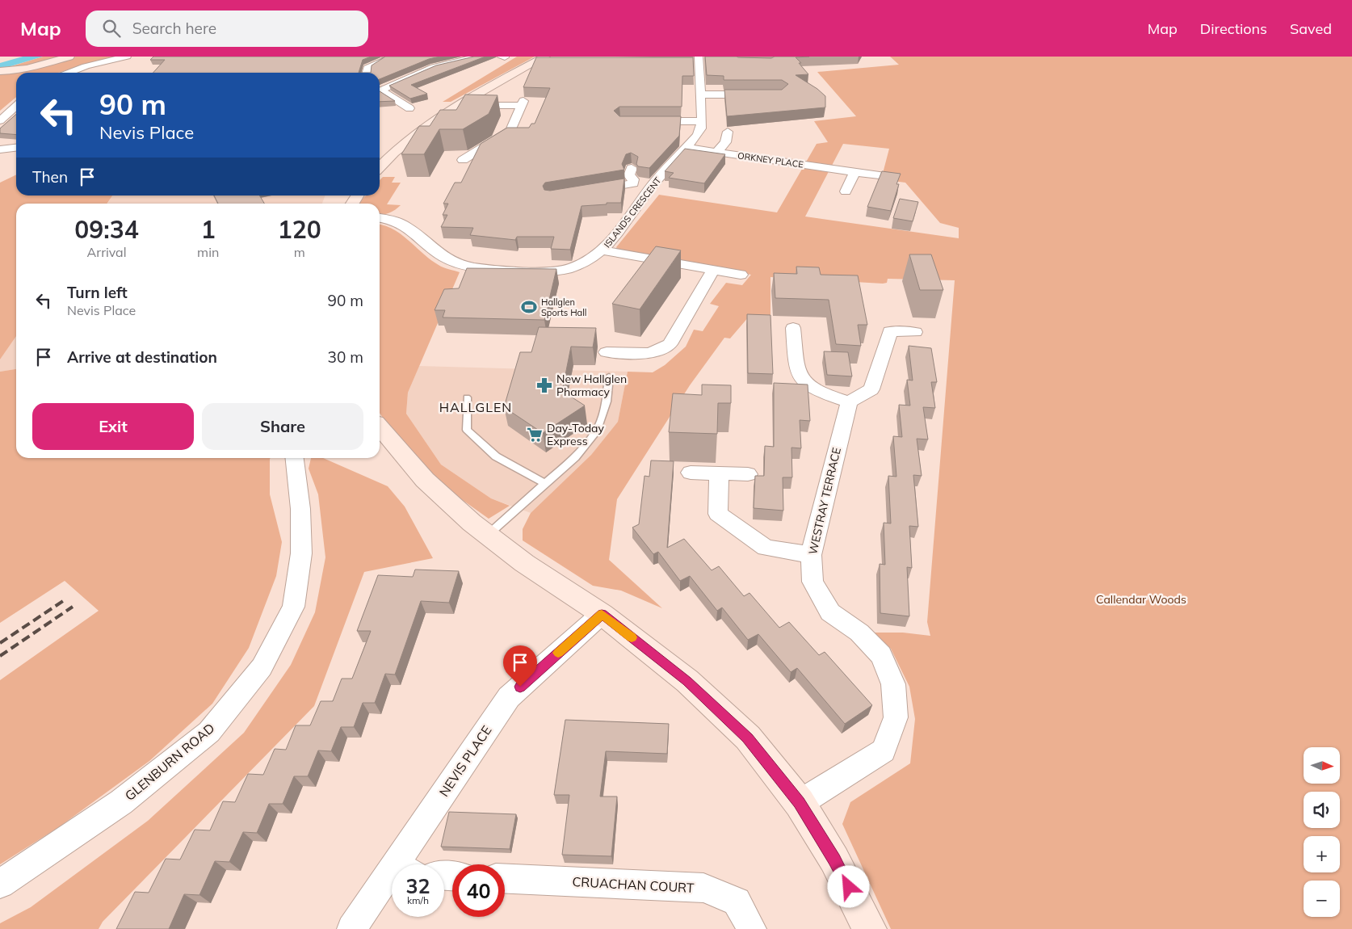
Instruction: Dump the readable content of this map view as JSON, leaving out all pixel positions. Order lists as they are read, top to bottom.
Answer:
{
  "streets": {
    "street": [
      "ORKNEY PLACE",
      "ISLANDS CRESCENT",
      "WESTRAY TERRACE",
      "NEVIS PLACE",
      "GLENBURN ROAD",
      "CRUACHAN COURT"
    ]
  },
  "crossings": [
    ["ORKNEY PLACE", "ISLANDS CRESCENT"]
  ],
  "districts": ["HALLGLEN"],
  "parks": ["Callendar Woods"],
  "places": {
    "sports": ["Hallglen Sports Hall"],
    "pharmacy": ["New Hallglen Pharmacy"],
    "supermarket": ["Day-Today Express"]
  },
  "north": "right",
  "page": {
    "header": "Map",
    "search": "Search here",
    "nav": ["Map", "Directions", "Saved"],
    "turn": ["90 m", "Nevis Place"],
    "then": "Then",
    "eta": [
      "09:34",
      "Arrival",
      "1",
      "min",
      "120",
      "m"
    ],
    "list": [
      {
        "name": "Turn left",
        "note": "Nevis Place",
        "value": "90 m"
      },
      {
        "name": "Arrive at destination",
        "value": "30 m"
      }
    ],
    "buttons": ["Exit", "Share"],
    "map_buttons": ["+", "−"],
    "speed": "32 km/h",
    "limit": "40"
  }
}
